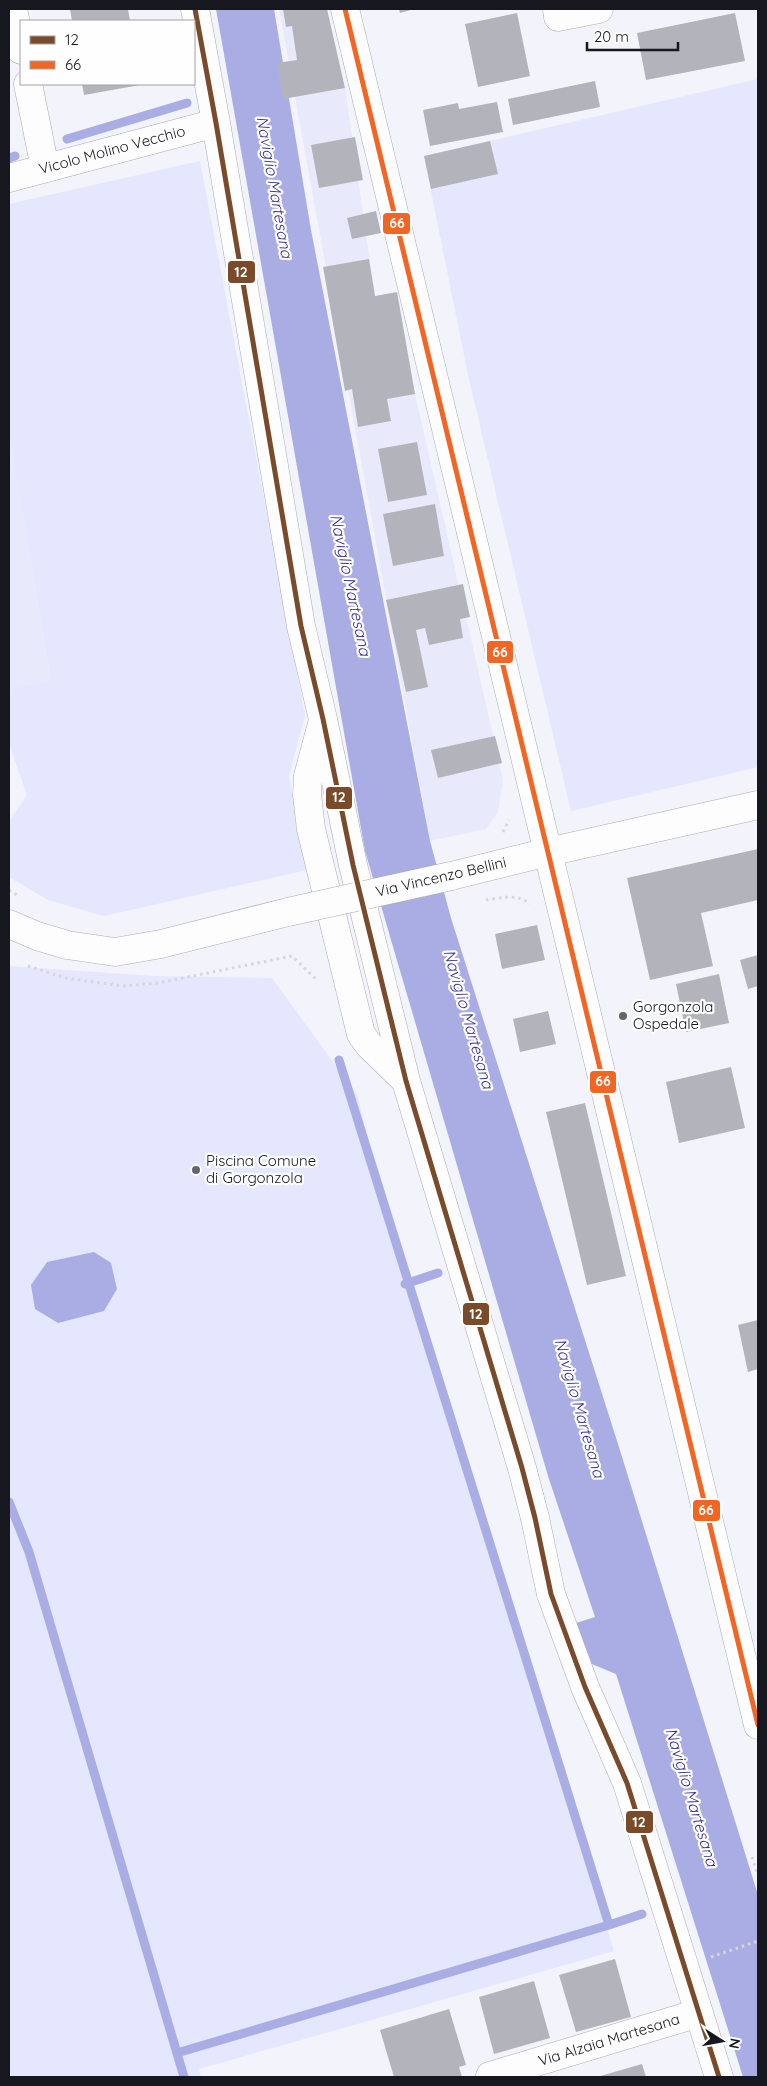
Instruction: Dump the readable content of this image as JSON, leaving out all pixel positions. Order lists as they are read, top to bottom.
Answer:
{
  "streets": {
    "street": ["Vicolo Molino Vecchio", "Via Vincenzo Bellini", "Via Alzaia Martesana"]
  },
  "crossings": [
    ["Vicolo Molino Vecchio", "Via Alzaia Martesana"]
  ],
  "water": ["Naviglio Martesana"],
  "places": ["Gorgonzola Ospedale", "Piscina Comune di Gorgonzola"],
  "lines": ["transit line 12", "transit line 66"],
  "legend": ["12", "66"],
  "scale_bar": "20 m",
  "north": "right"
}
